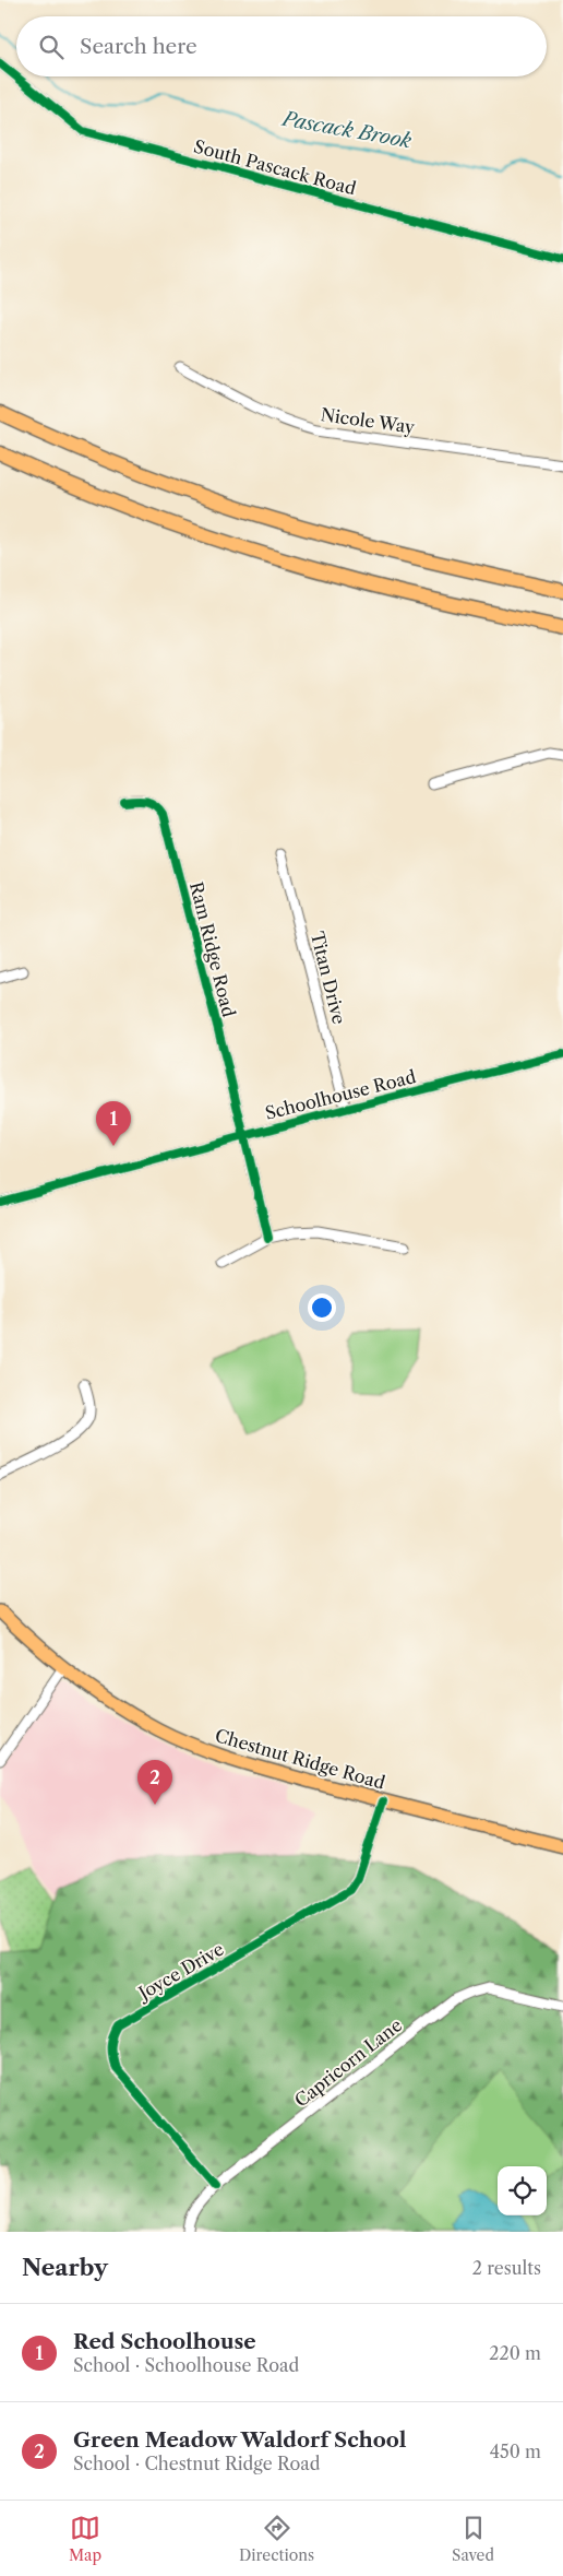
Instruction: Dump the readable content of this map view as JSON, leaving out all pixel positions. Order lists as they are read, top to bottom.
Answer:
{
  "streets": {
    "main road": ["Chestnut Ridge Road"],
    "street": [
      "South Pascack Road",
      "Nicole Way",
      "Ram Ridge Road",
      "Titan Drive",
      "Schoolhouse Road",
      "Joyce Drive",
      "Capricorn Lane"
    ]
  },
  "crossings": [
    ["Ram Ridge Road", "Schoolhouse Road"],
    ["Titan Drive", "Schoolhouse Road"],
    ["Chestnut Ridge Road", "Joyce Drive"],
    ["Joyce Drive", "Capricorn Lane"]
  ],
  "water": ["Pascack Brook"],
  "page": {
    "search": "Search here",
    "pins": ["1", "2"],
    "heading": ["Nearby", "2 results"],
    "list": [
      {
        "mark": "1",
        "name": "Red Schoolhouse",
        "note": "School · Schoolhouse Road",
        "value": "220 m"
      },
      {
        "mark": "2",
        "name": "Green Meadow Waldorf School",
        "note": "School · Chestnut Ridge Road",
        "value": "450 m"
      }
    ],
    "nav": ["Map", "Directions", "Saved"]
  }
}
